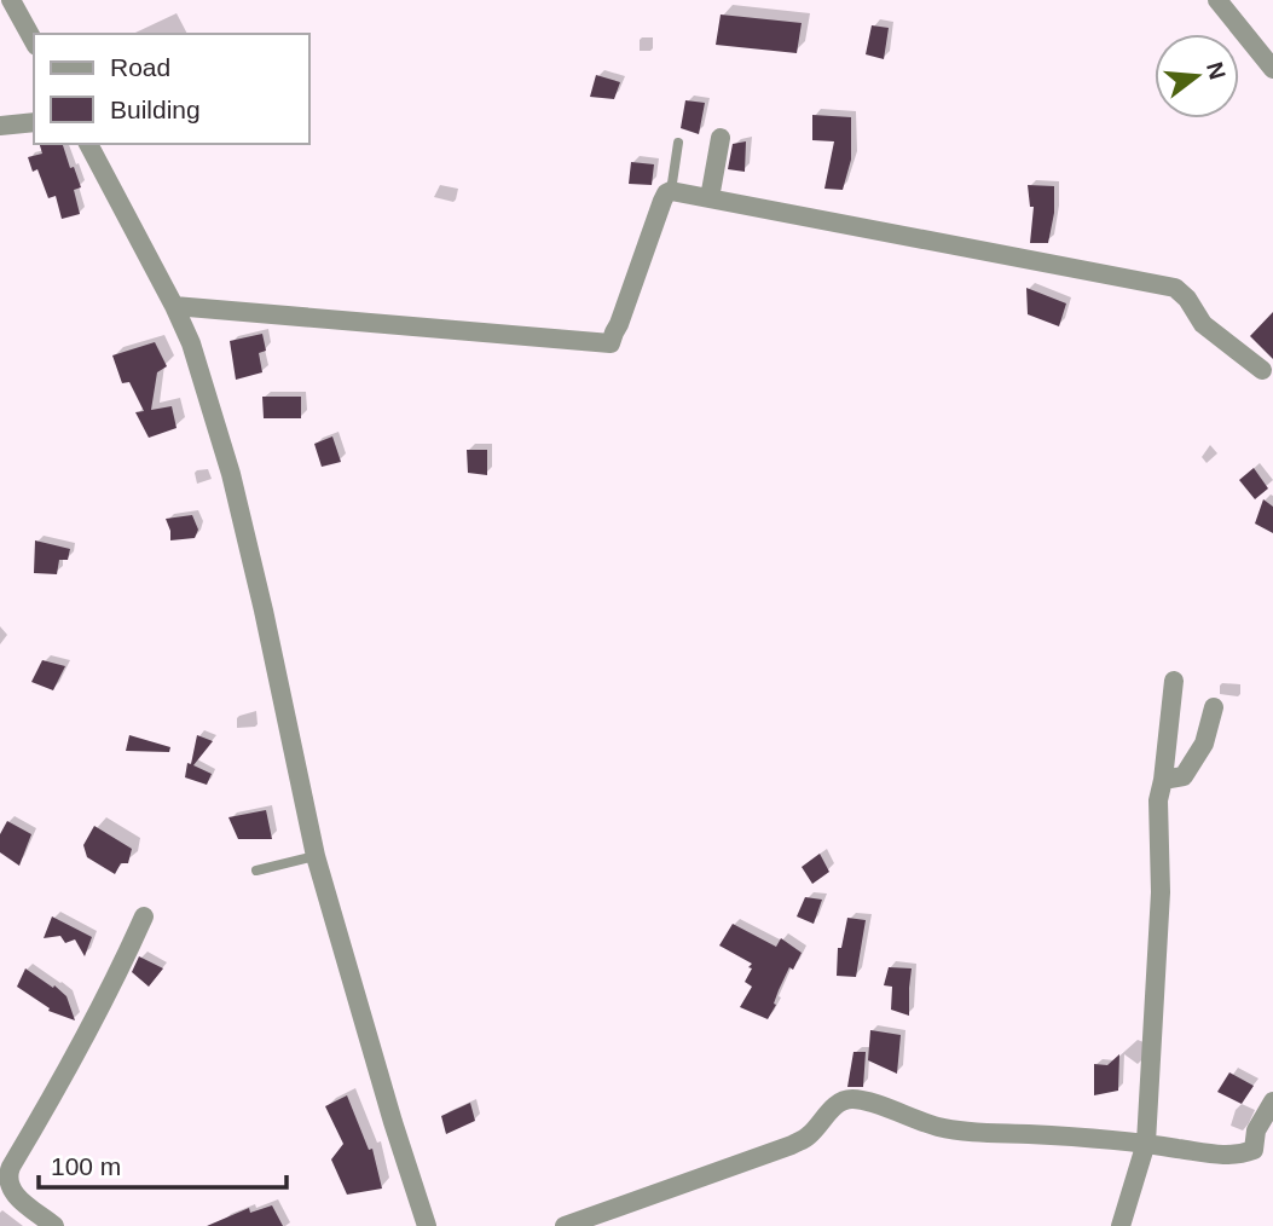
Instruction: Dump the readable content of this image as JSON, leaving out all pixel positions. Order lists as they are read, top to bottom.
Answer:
{
  "legend": ["Road", "Building"],
  "scale_bar": "100 m",
  "north": "right"
}
